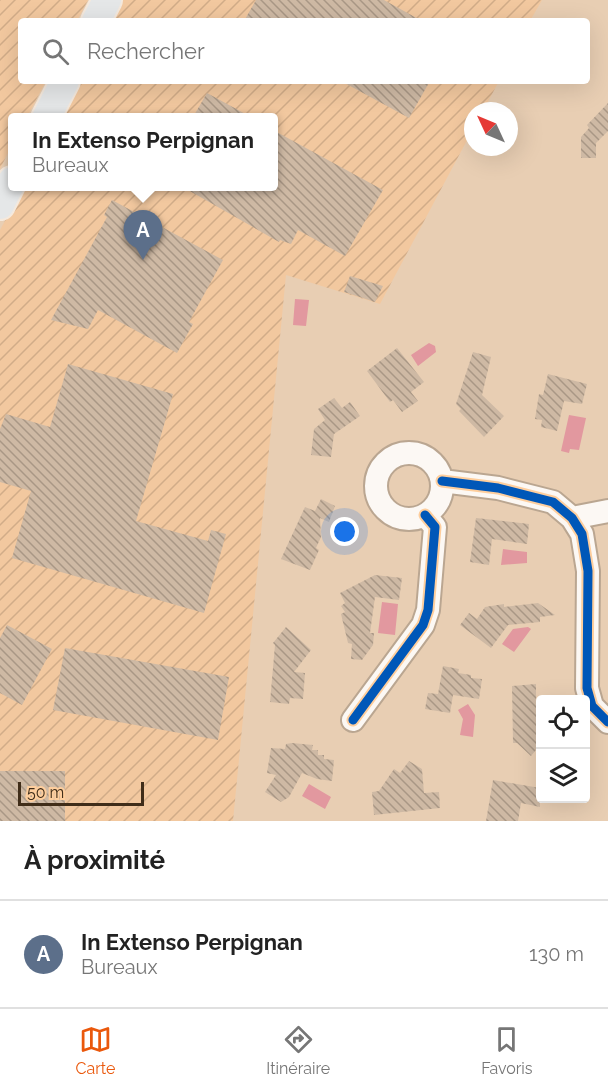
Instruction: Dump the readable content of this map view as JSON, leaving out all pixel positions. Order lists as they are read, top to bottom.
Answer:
{
  "scale_bar": "50 m",
  "north": "top left",
  "page": {
    "search": "Rechercher",
    "popup": ["In Extenso Perpignan", "Bureaux"],
    "pins": "A",
    "scale": "50 m",
    "heading": "À proximité",
    "list": [
      {
        "mark": "A",
        "name": "In Extenso Perpignan",
        "note": "Bureaux",
        "value": "130 m"
      }
    ],
    "nav": ["Carte", "Itinéraire", "Favoris"]
  }
}
